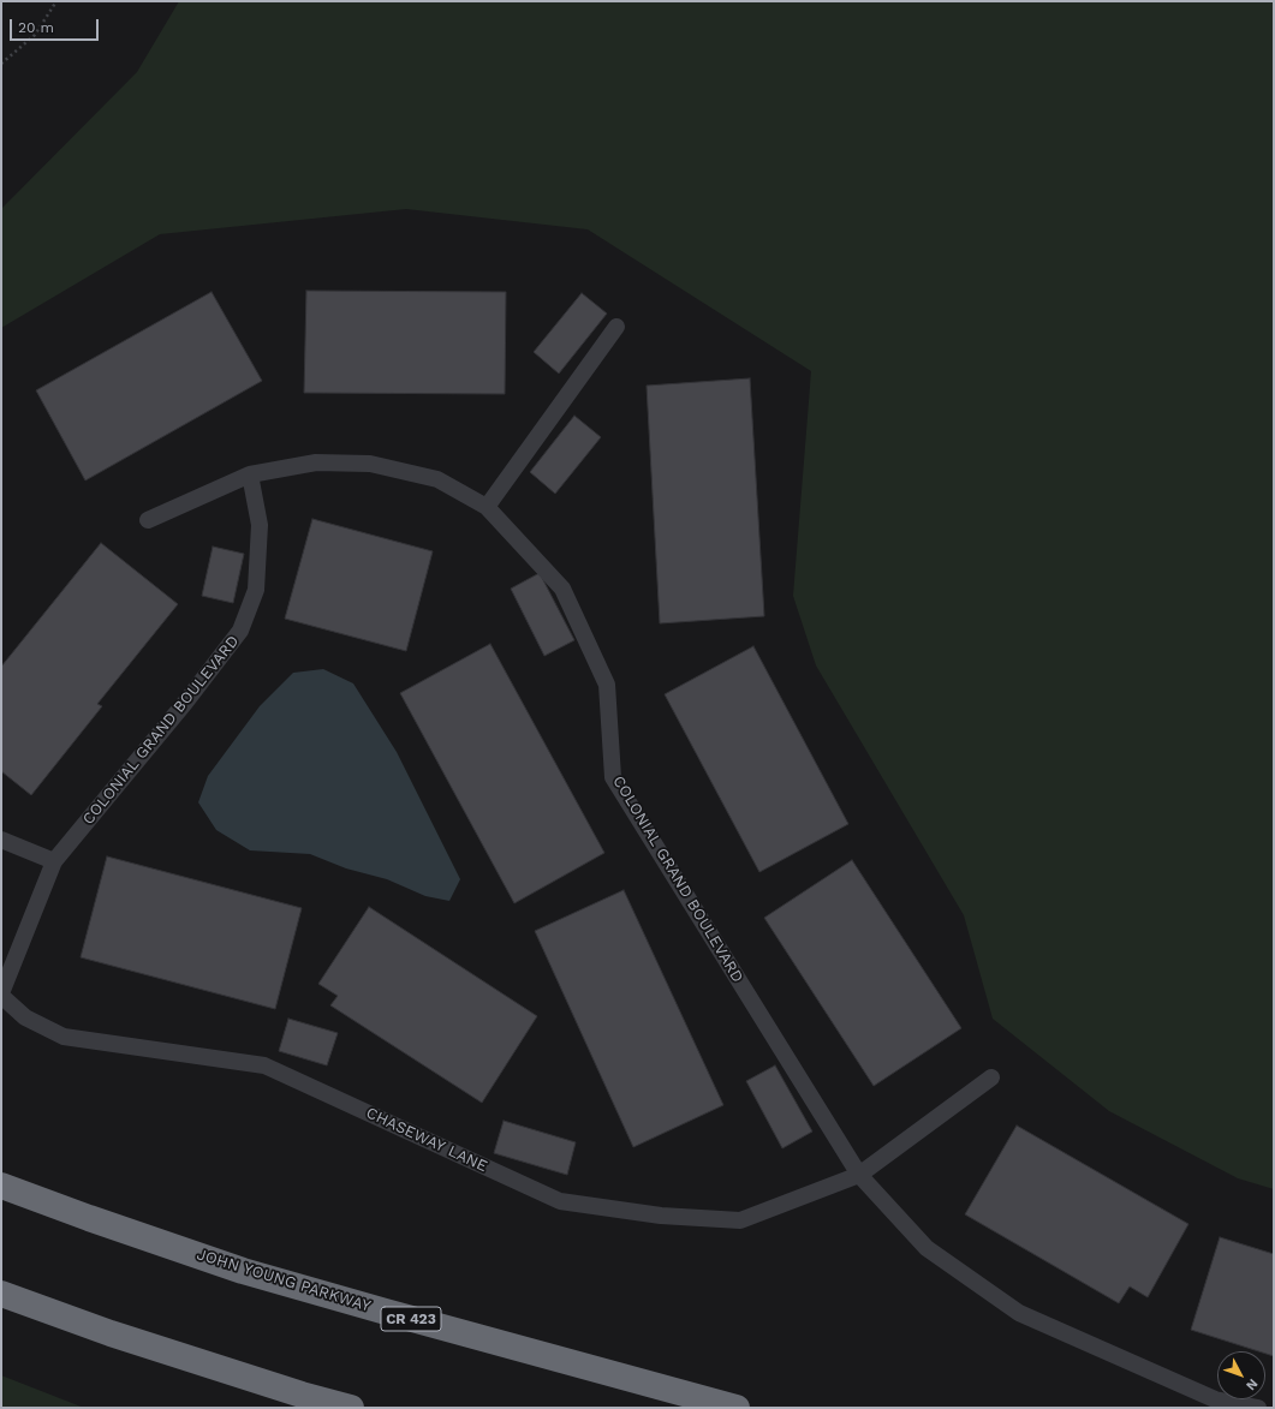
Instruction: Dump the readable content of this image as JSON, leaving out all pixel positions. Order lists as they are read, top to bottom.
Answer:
{
  "streets": {
    "highway": ["JOHN YOUNG PARKWAY", "CR 423"],
    "lane": ["COLONIAL GRAND BOULEVARD", "CHASEWAY LANE"]
  },
  "crossings": [
    ["COLONIAL GRAND BOULEVARD", "CHASEWAY LANE"]
  ],
  "scale_bar": "20 m",
  "north": "bottom right"
}
